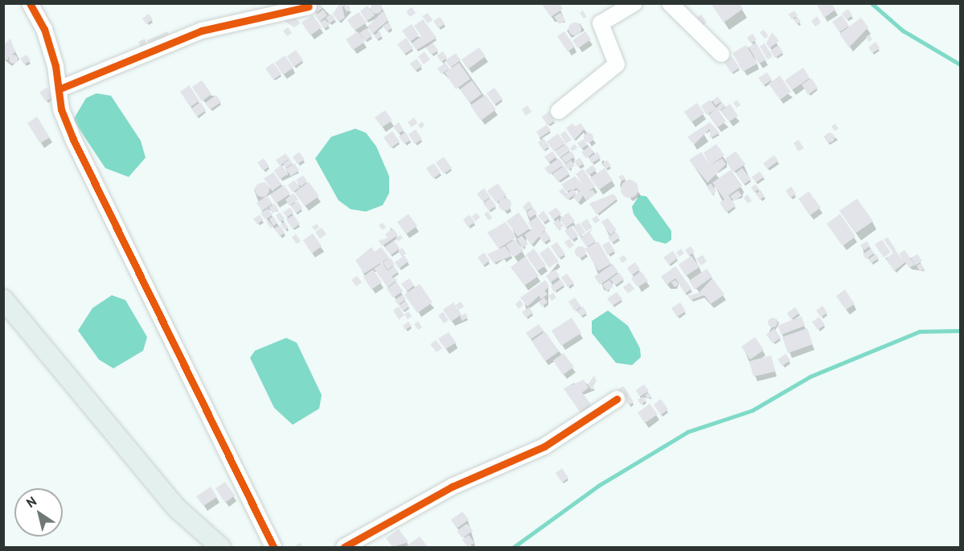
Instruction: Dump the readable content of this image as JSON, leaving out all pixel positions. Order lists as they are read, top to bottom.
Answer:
{
  "north": "top left"
}
